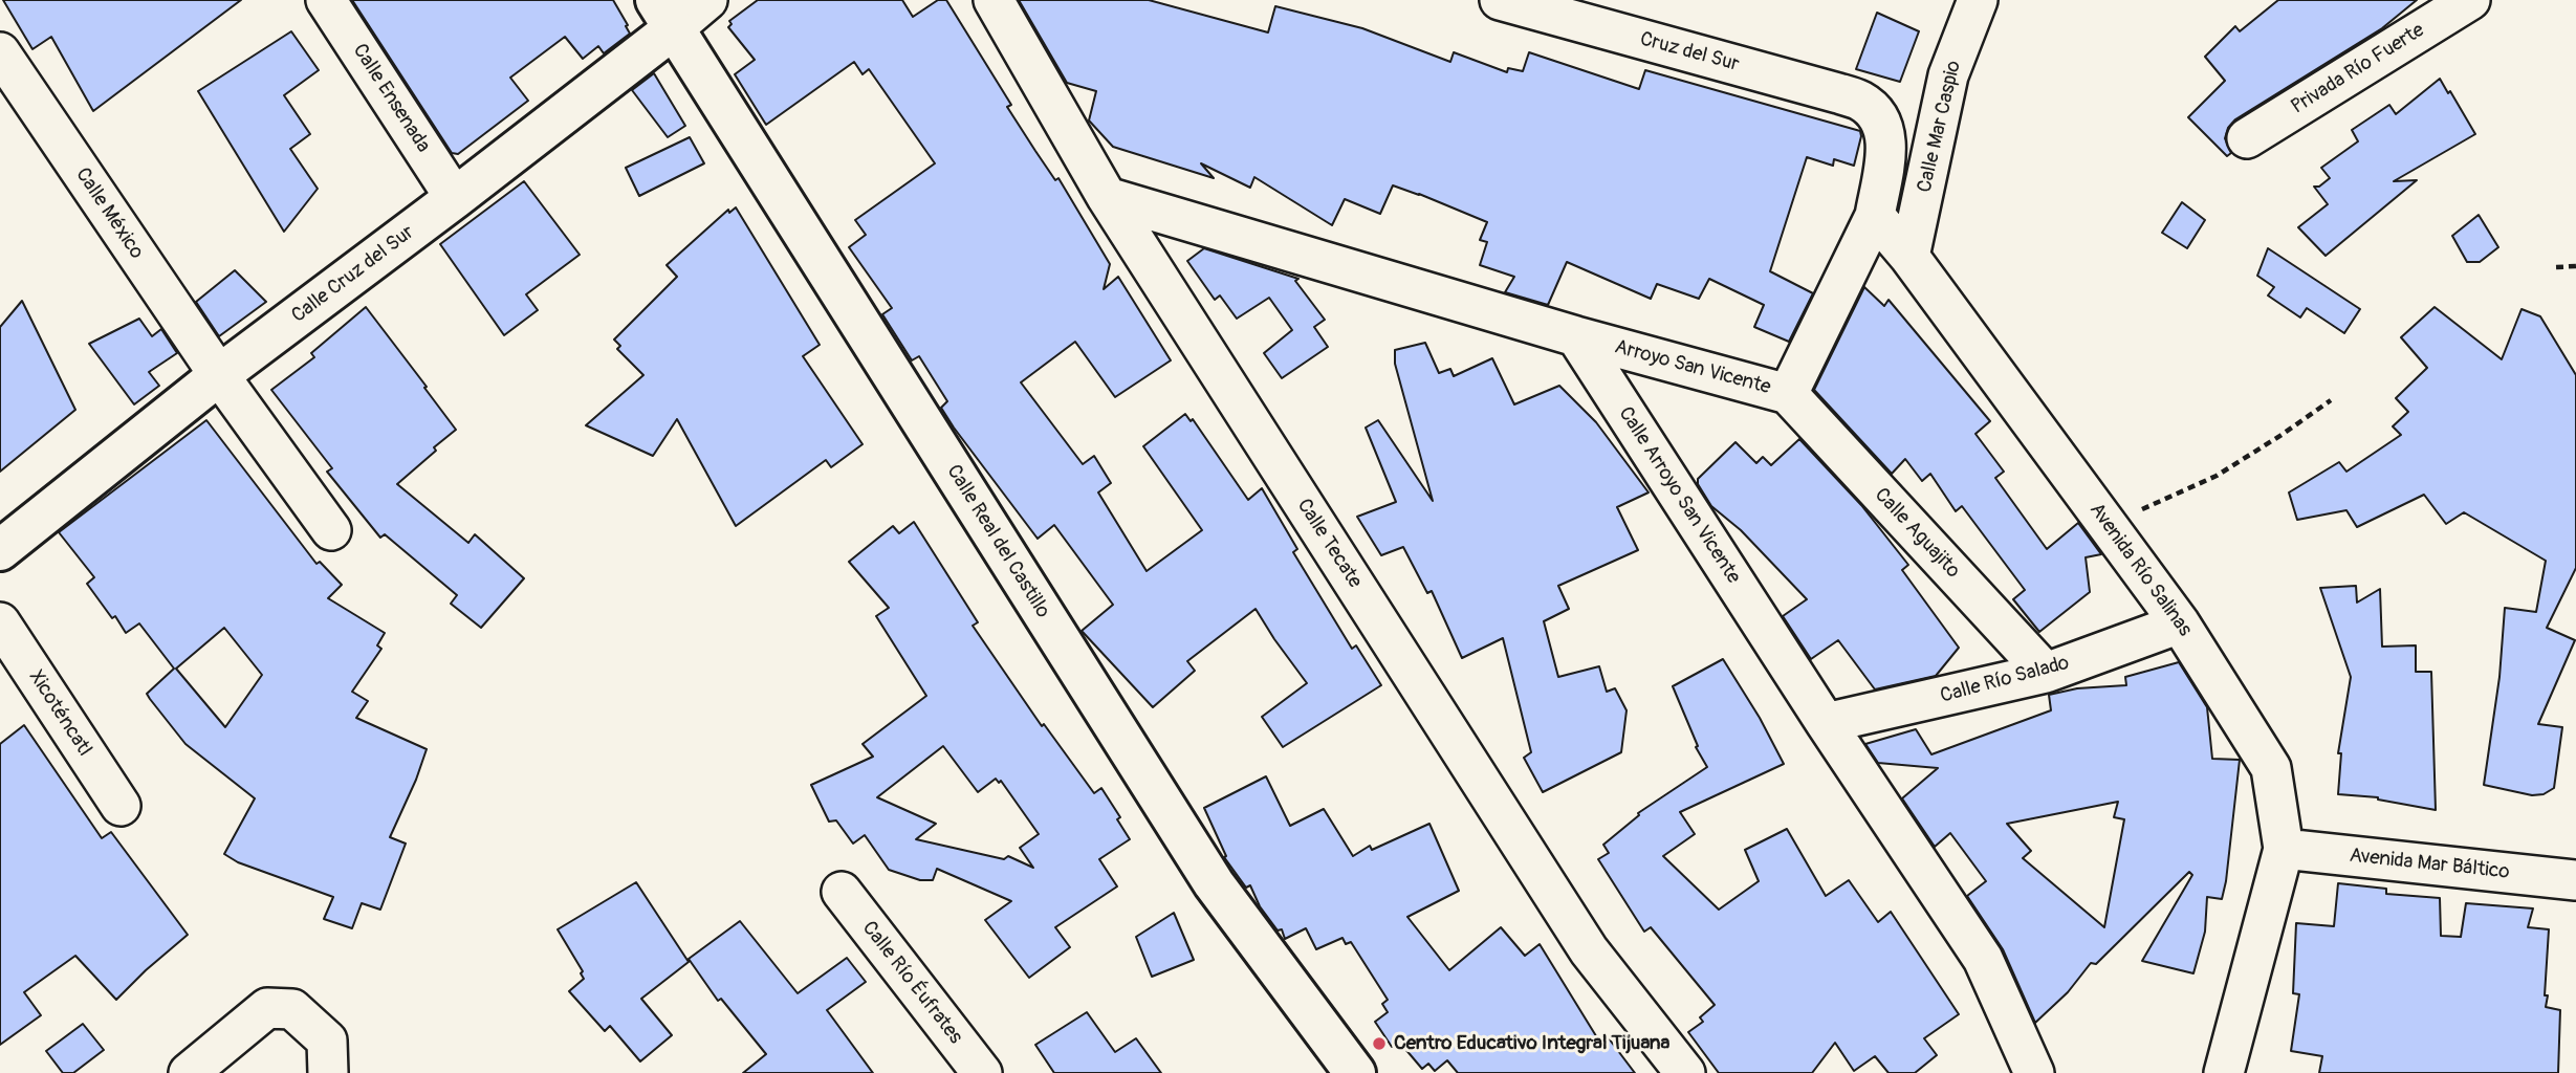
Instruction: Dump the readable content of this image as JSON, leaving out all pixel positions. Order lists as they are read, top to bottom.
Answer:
{
  "streets": {
    "street": [
      "Cruz del Sur",
      "Privada Río Fuerte",
      "Calle Ensenada",
      "Calle Mar Caspio",
      "Calle México",
      "Calle Cruz del Sur",
      "Arroyo San Vicente",
      "Calle Arroyo San Vicente",
      "Calle Aguajito",
      "Calle Real del Castillo",
      "Calle Tecate",
      "Avenida Río Salinas",
      "Calle Río Salado",
      "Xicoténcatl",
      "Avenida Mar Báltico",
      "Calle Río Éufrates"
    ]
  },
  "crossings": [
    ["Cruz del Sur", "Arroyo San Vicente"],
    ["Cruz del Sur", "Avenida Río Salinas"],
    ["Calle Ensenada", "Calle Cruz del Sur"],
    ["Calle Mar Caspio", "Avenida Río Salinas"],
    ["Calle México", "Calle Cruz del Sur"],
    ["Calle Cruz del Sur", "Calle Real del Castillo"],
    ["Arroyo San Vicente", "Calle Arroyo San Vicente"],
    ["Arroyo San Vicente", "Calle Aguajito"],
    ["Arroyo San Vicente", "Avenida Río Salinas"],
    ["Calle Arroyo San Vicente", "Calle Río Salado"],
    ["Calle Aguajito", "Calle Río Salado"],
    ["Avenida Río Salinas", "Calle Río Salado"],
    ["Avenida Río Salinas", "Avenida Mar Báltico"]
  ],
  "places": ["Centro Educativo Integral Tijuana"]
}
